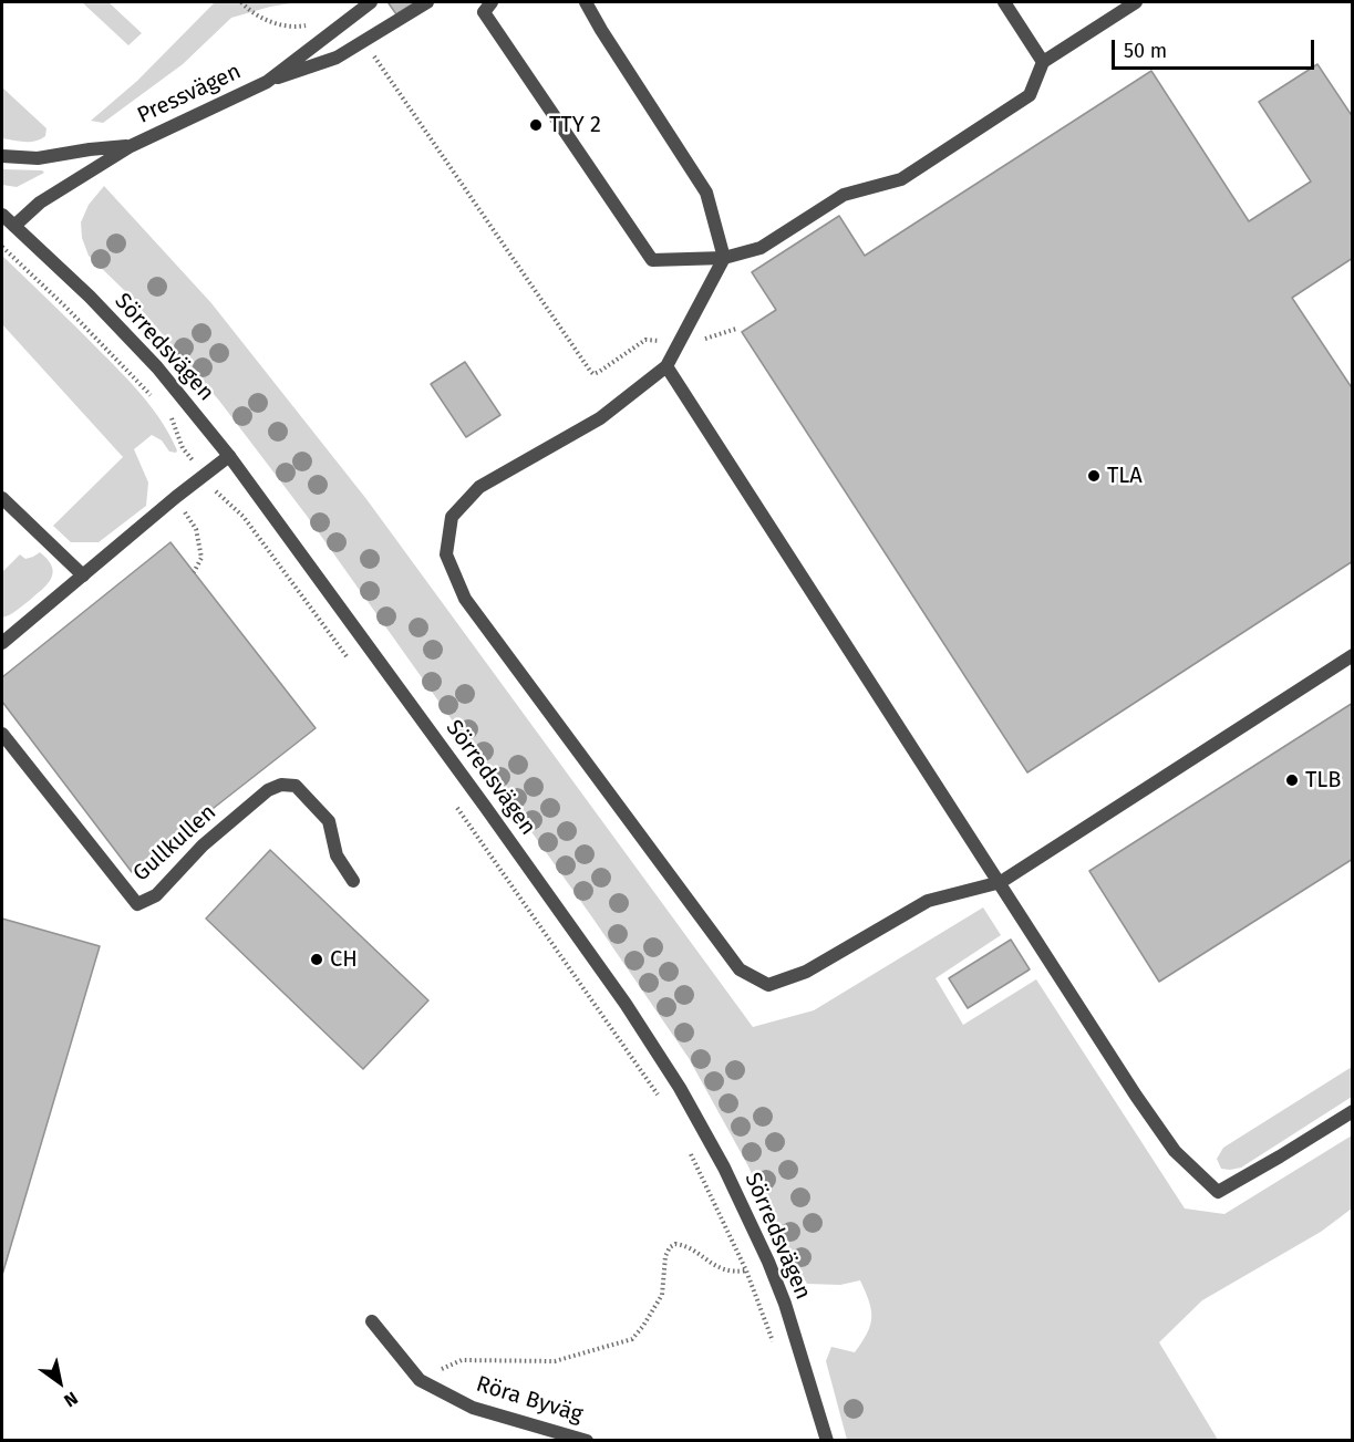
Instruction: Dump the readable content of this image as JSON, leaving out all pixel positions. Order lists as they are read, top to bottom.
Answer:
{
  "streets": {
    "street": [
      "Pressvägen",
      "Sörredsvägen",
      "Gullkullen",
      "Röra Byväg"
    ]
  },
  "crossings": [
    ["Pressvägen", "Sörredsvägen"]
  ],
  "places": [
    "TTY 2",
    "TLA",
    "TLB",
    "CH"
  ],
  "scale_bar": "50 m",
  "north": "bottom right"
}
